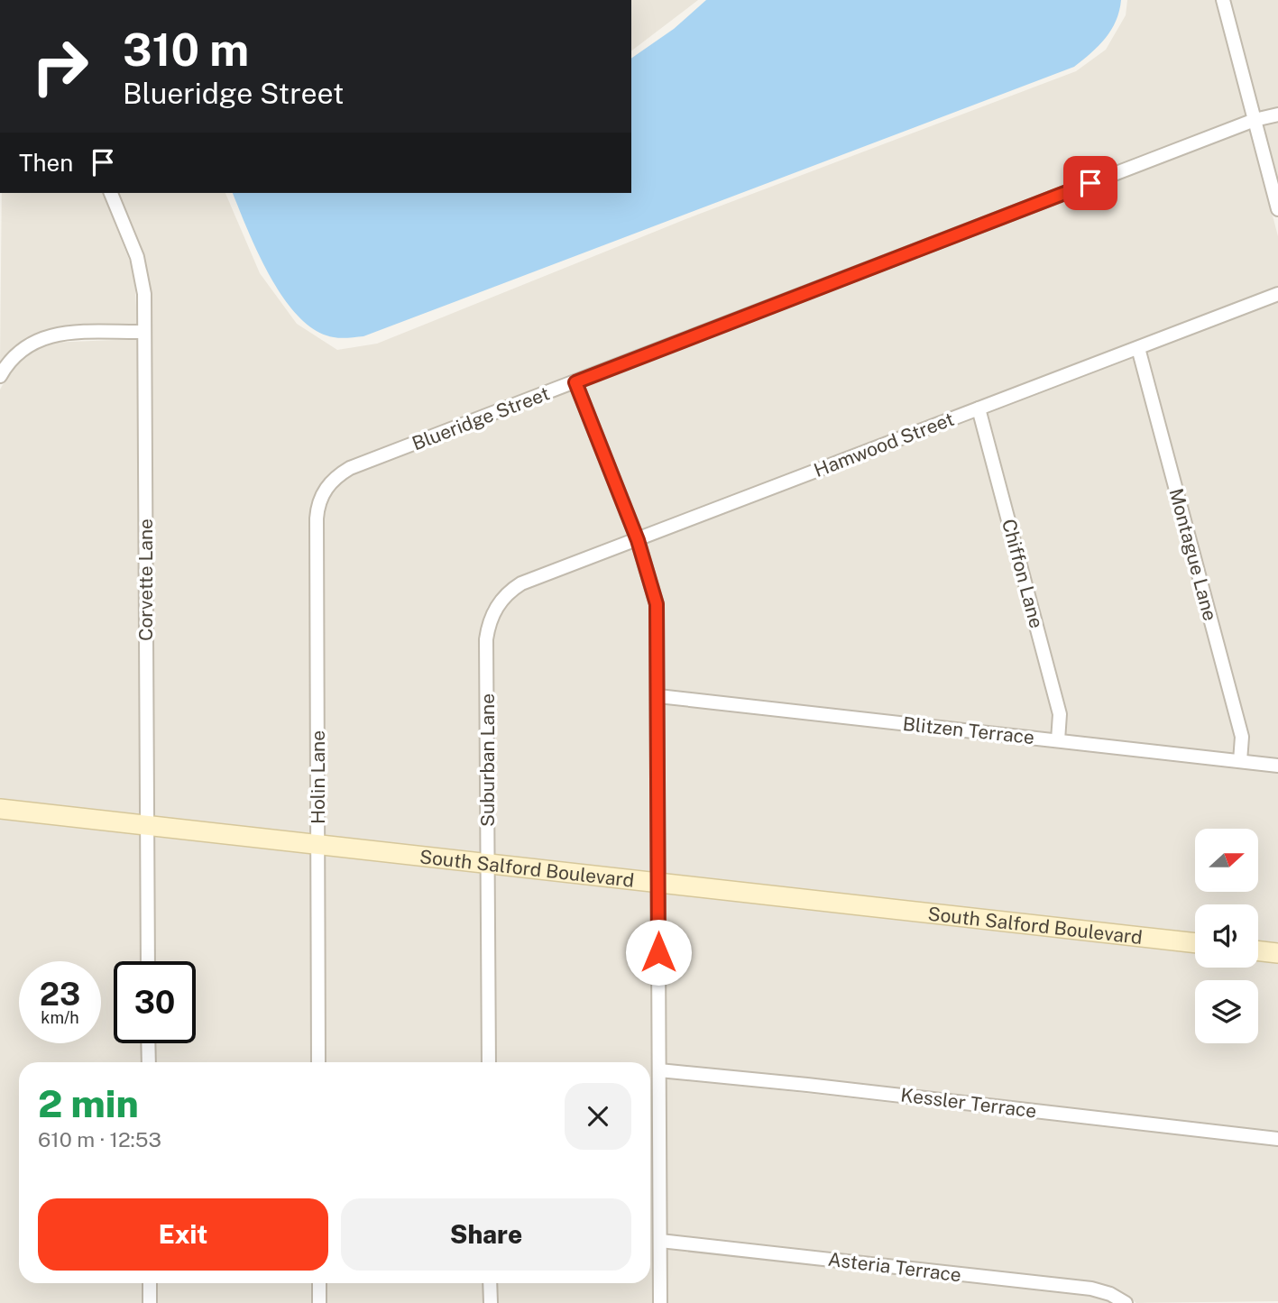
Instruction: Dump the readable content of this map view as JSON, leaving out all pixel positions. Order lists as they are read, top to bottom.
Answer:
{
  "streets": {
    "street": [
      "Blueridge Street",
      "Hamwood Street",
      "Montague Lane",
      "Chiffon Lane",
      "Corvette Lane",
      "Blitzen Terrace",
      "Suburban Lane",
      "Holin Lane",
      "South Salford Boulevard",
      "Kessler Terrace",
      "Asteria Terrace"
    ]
  },
  "crossings": [
    ["Blueridge Street", "Holin Lane"],
    ["Hamwood Street", "Montague Lane"],
    ["Hamwood Street", "Chiffon Lane"],
    ["Hamwood Street", "Suburban Lane"],
    ["Montague Lane", "Blitzen Terrace"],
    ["Chiffon Lane", "Blitzen Terrace"],
    ["Corvette Lane", "South Salford Boulevard"],
    ["Suburban Lane", "South Salford Boulevard"],
    ["Holin Lane", "South Salford Boulevard"]
  ],
  "north": "right",
  "page": {
    "turn": ["310 m", "Blueridge Street"],
    "then": "Then",
    "speed": "23 km/h",
    "limit": "30",
    "heading": ["2 min", "610 m · 12:53"],
    "buttons": ["Exit", "Share"]
  }
}
